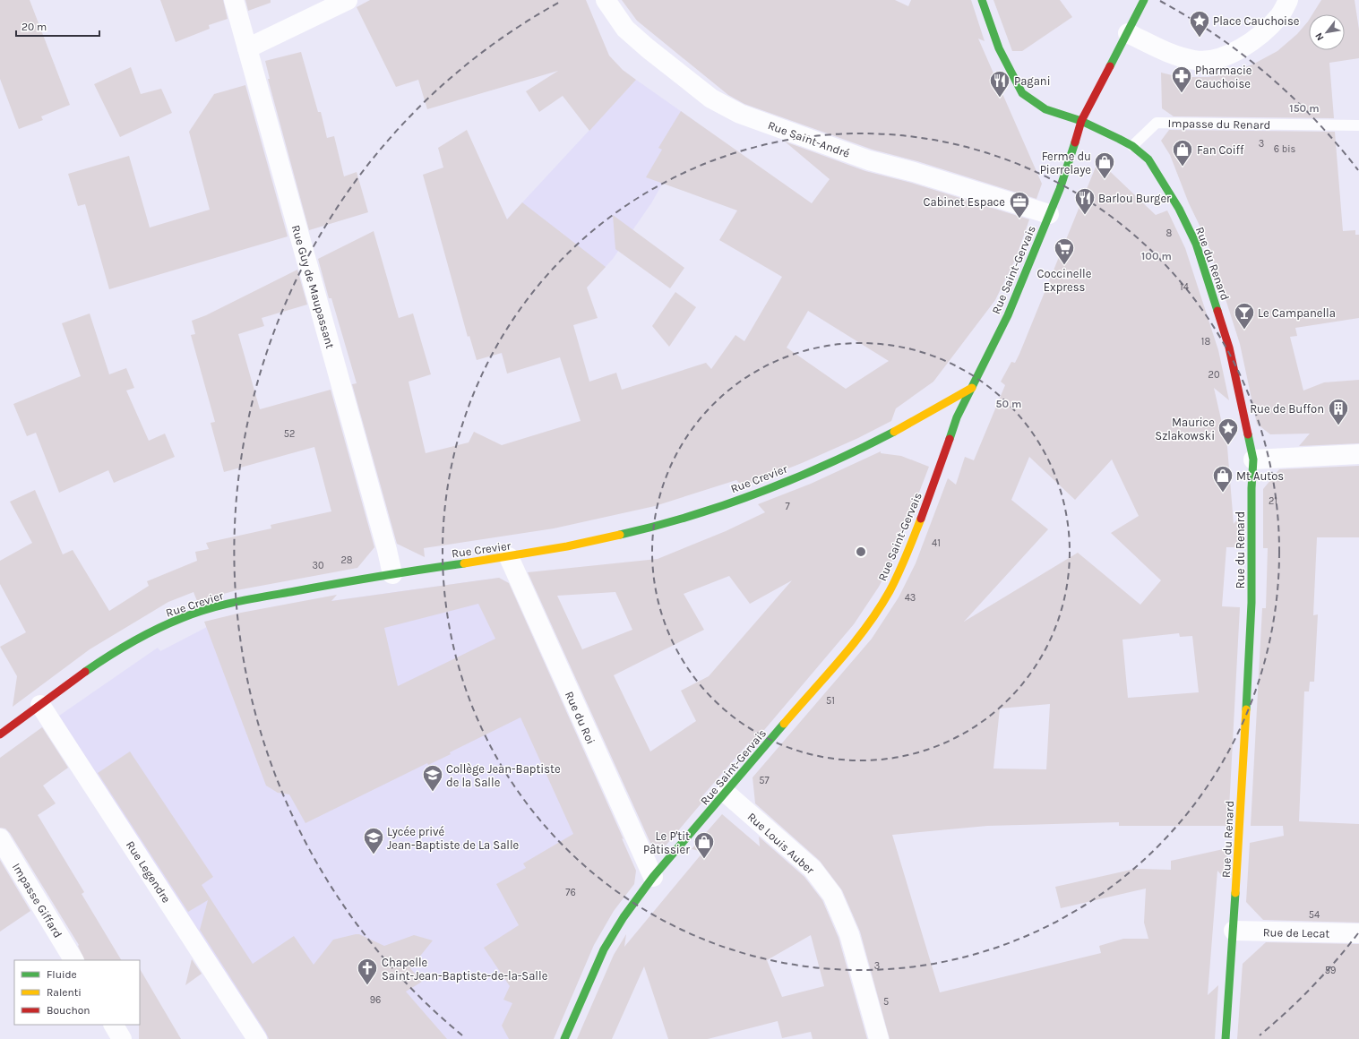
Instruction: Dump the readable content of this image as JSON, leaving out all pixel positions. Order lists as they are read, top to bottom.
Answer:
{
  "streets": {
    "street": [
      "Rue Saint-André",
      "Rue du Renard",
      "Rue Saint-Gervais",
      "Rue Guy de Maupassant",
      "Rue Crevier",
      "Rue du Roi",
      "Rue Louis Auber",
      "Rue Legendre",
      "Impasse Giffard",
      "Rue de Lecat"
    ],
    "lane": ["Impasse du Renard"]
  },
  "crossings": [
    ["Impasse du Renard", "Rue du Renard"],
    ["Rue Saint-André", "Rue Saint-Gervais"],
    ["Rue du Renard", "Rue Saint-Gervais"],
    ["Rue du Renard", "Rue de Lecat"],
    ["Rue Saint-Gervais", "Rue Crevier"],
    ["Rue Saint-Gervais", "Rue du Roi"],
    ["Rue Saint-Gervais", "Rue Louis Auber"],
    ["Rue Guy de Maupassant", "Rue Crevier"],
    ["Rue Crevier", "Rue du Roi"],
    ["Rue Crevier", "Rue Legendre"]
  ],
  "places": {
    "place": ["Place Cauchoise", "Maurice Szlakowski"],
    "pharmacy": ["Pharmacie Cauchoise"],
    "restaurant": ["Pagani", "Barlou Burger"],
    "shop": [
      "Fan Coiff",
      "Ferme du Pierrelaye",
      "Mt Autos",
      "Le P'tit Pâtissier"
    ],
    "office": ["Cabinet Espace"],
    "supermarket": ["Coccinelle Express"],
    "bar": ["Le Campanella"],
    "building": ["Rue de Buffon"],
    "school or university": ["Collège Jean-Baptiste de la Salle", "Lycée privé Jean-Baptiste de La Salle"],
    "church": ["Chapelle Saint-Jean-Baptiste-de-la-Salle"]
  },
  "house_numbers": [
    "3",
    "6 bis",
    "8",
    "14",
    "18",
    "20",
    "52",
    "21",
    "7",
    "41",
    "28",
    "30",
    "43",
    "51",
    "57",
    "76",
    "54",
    "3",
    "59",
    "96",
    "5"
  ],
  "legend": ["Fluide", "Ralenti", "Bouchon"],
  "scale_bar": "20 m",
  "north": "bottom left",
  "rings": ["150 m", "100 m", "50 m"]
}
